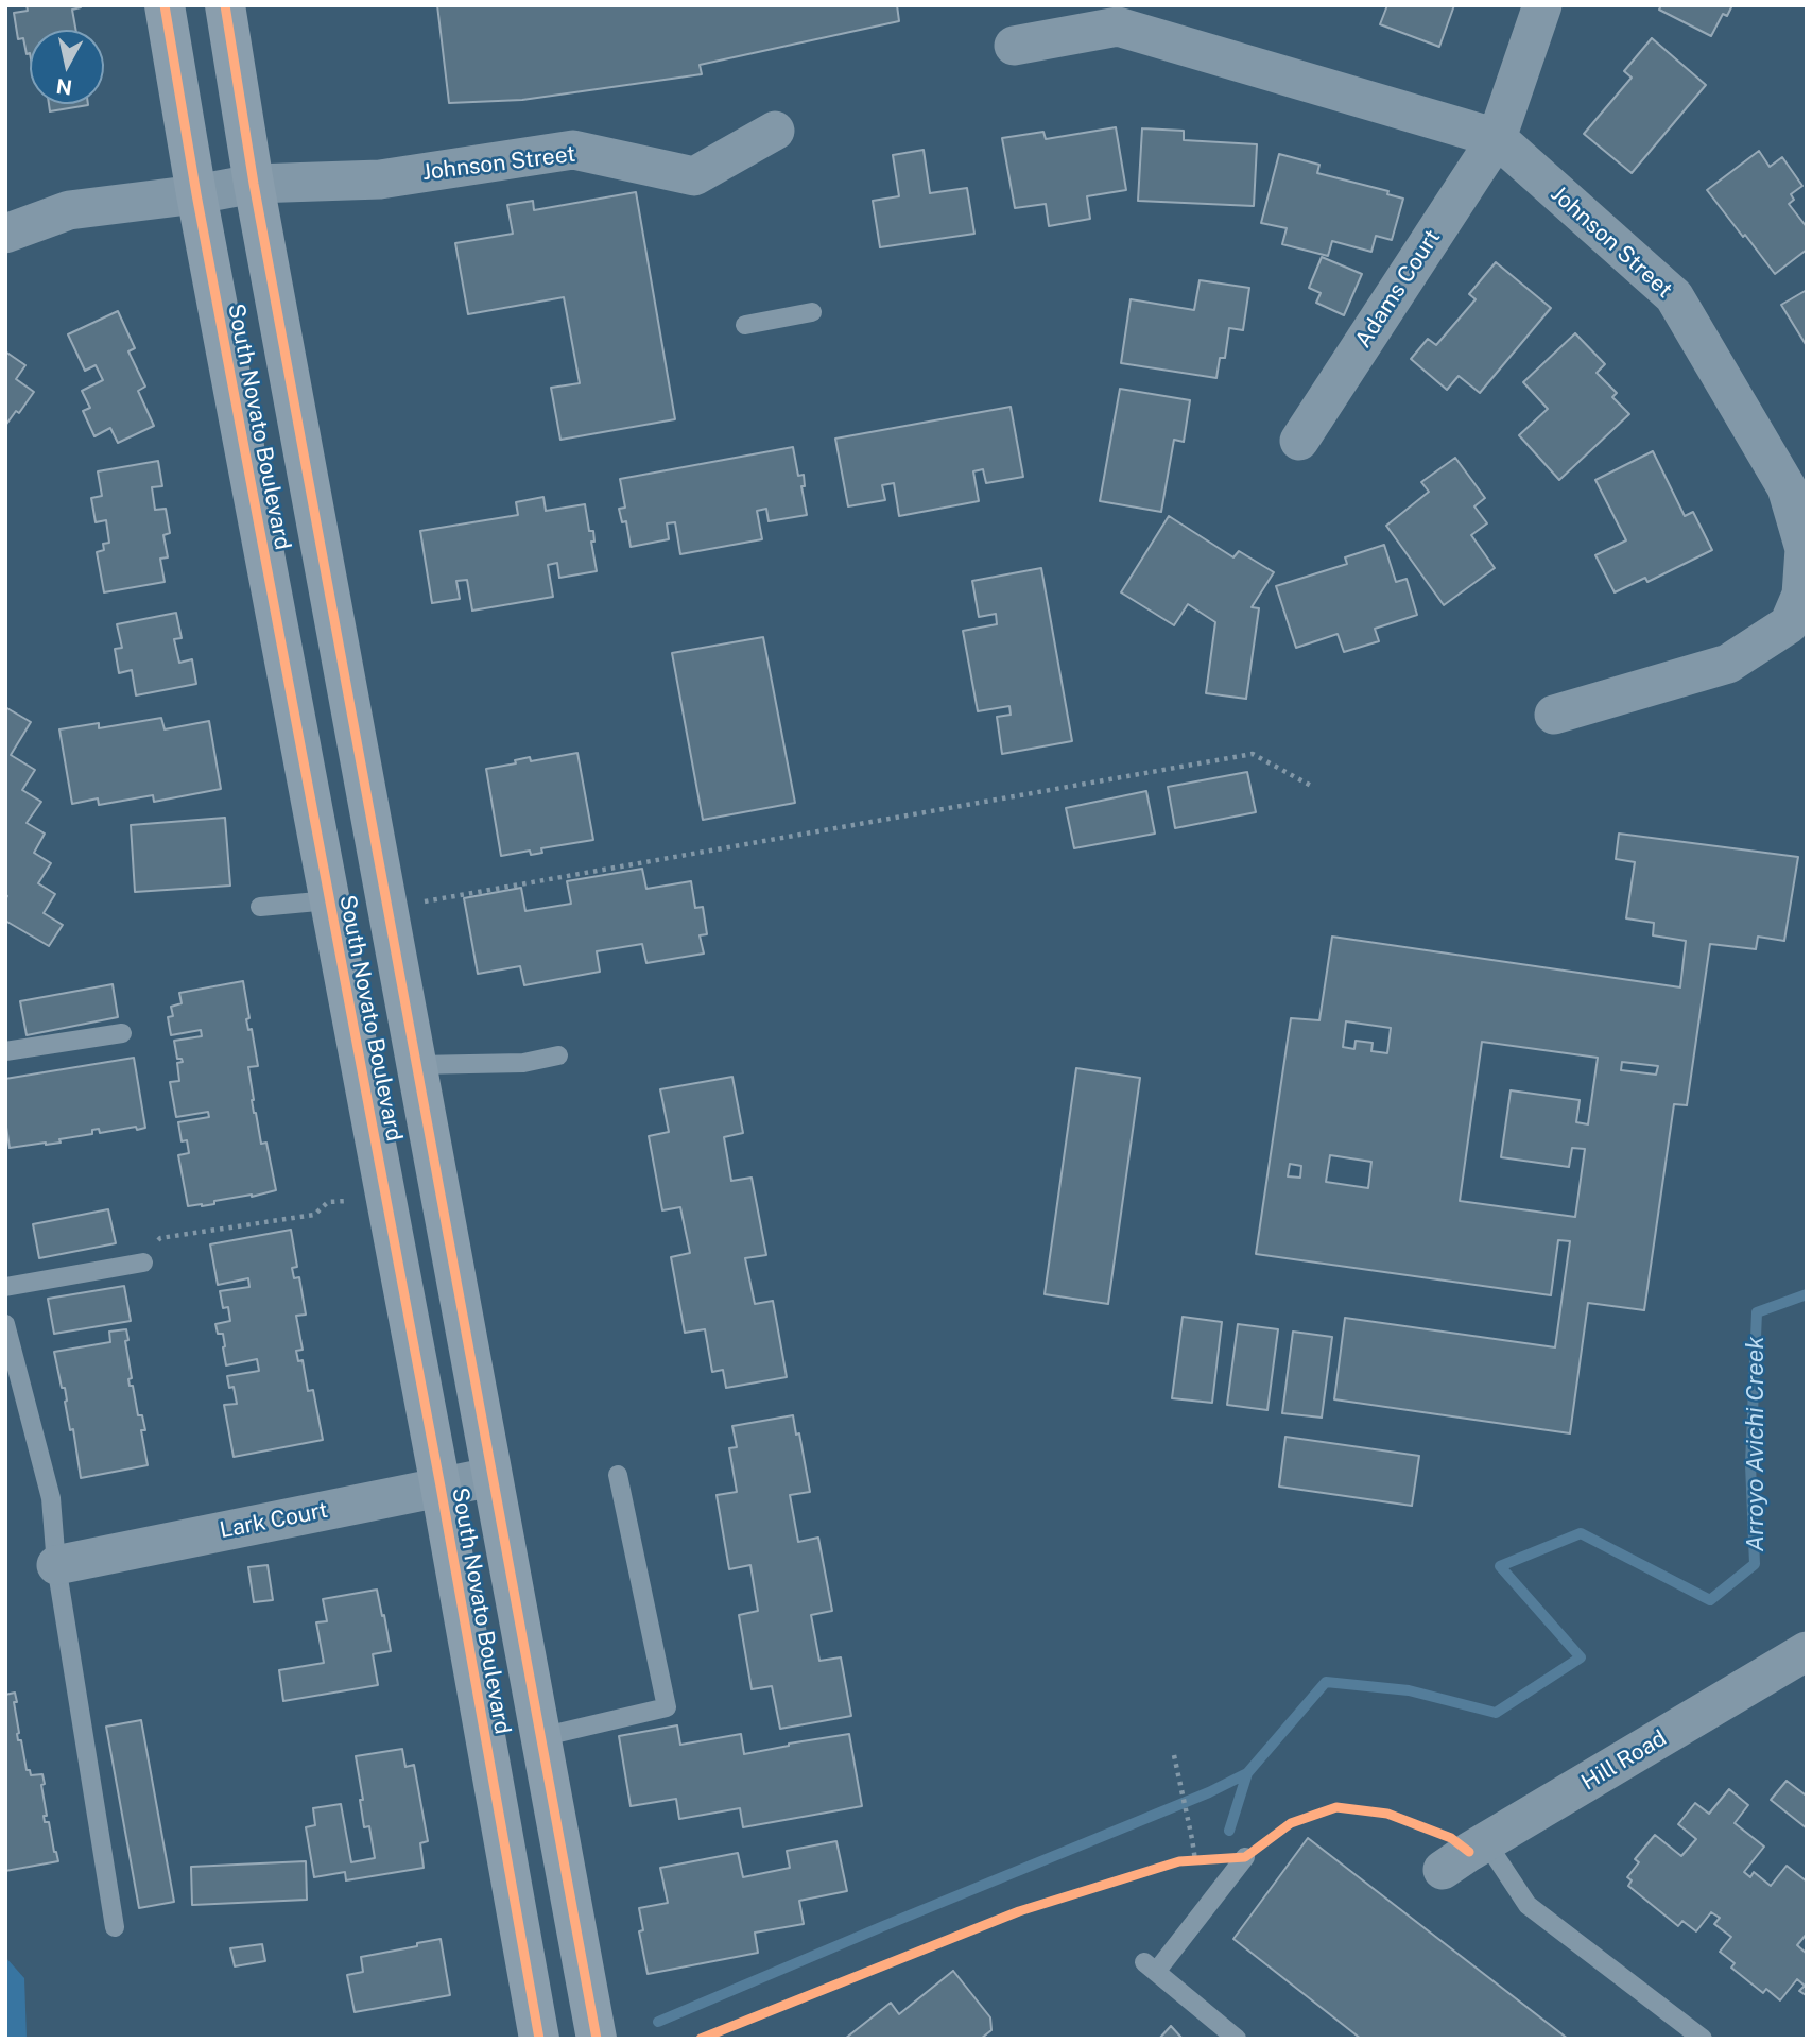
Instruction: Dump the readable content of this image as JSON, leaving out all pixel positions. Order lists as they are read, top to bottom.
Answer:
{
  "streets": {
    "main road": ["South Novato Boulevard"],
    "street": [
      "Johnson Street",
      "Adams Court",
      "Lark Court",
      "Hill Road"
    ]
  },
  "crossings": [
    ["Johnson Street", "Adams Court"],
    ["Johnson Street", "South Novato Boulevard"],
    ["South Novato Boulevard", "Lark Court"]
  ],
  "water": ["Arroyo Avichi Creek"],
  "north": "bottom"
}
